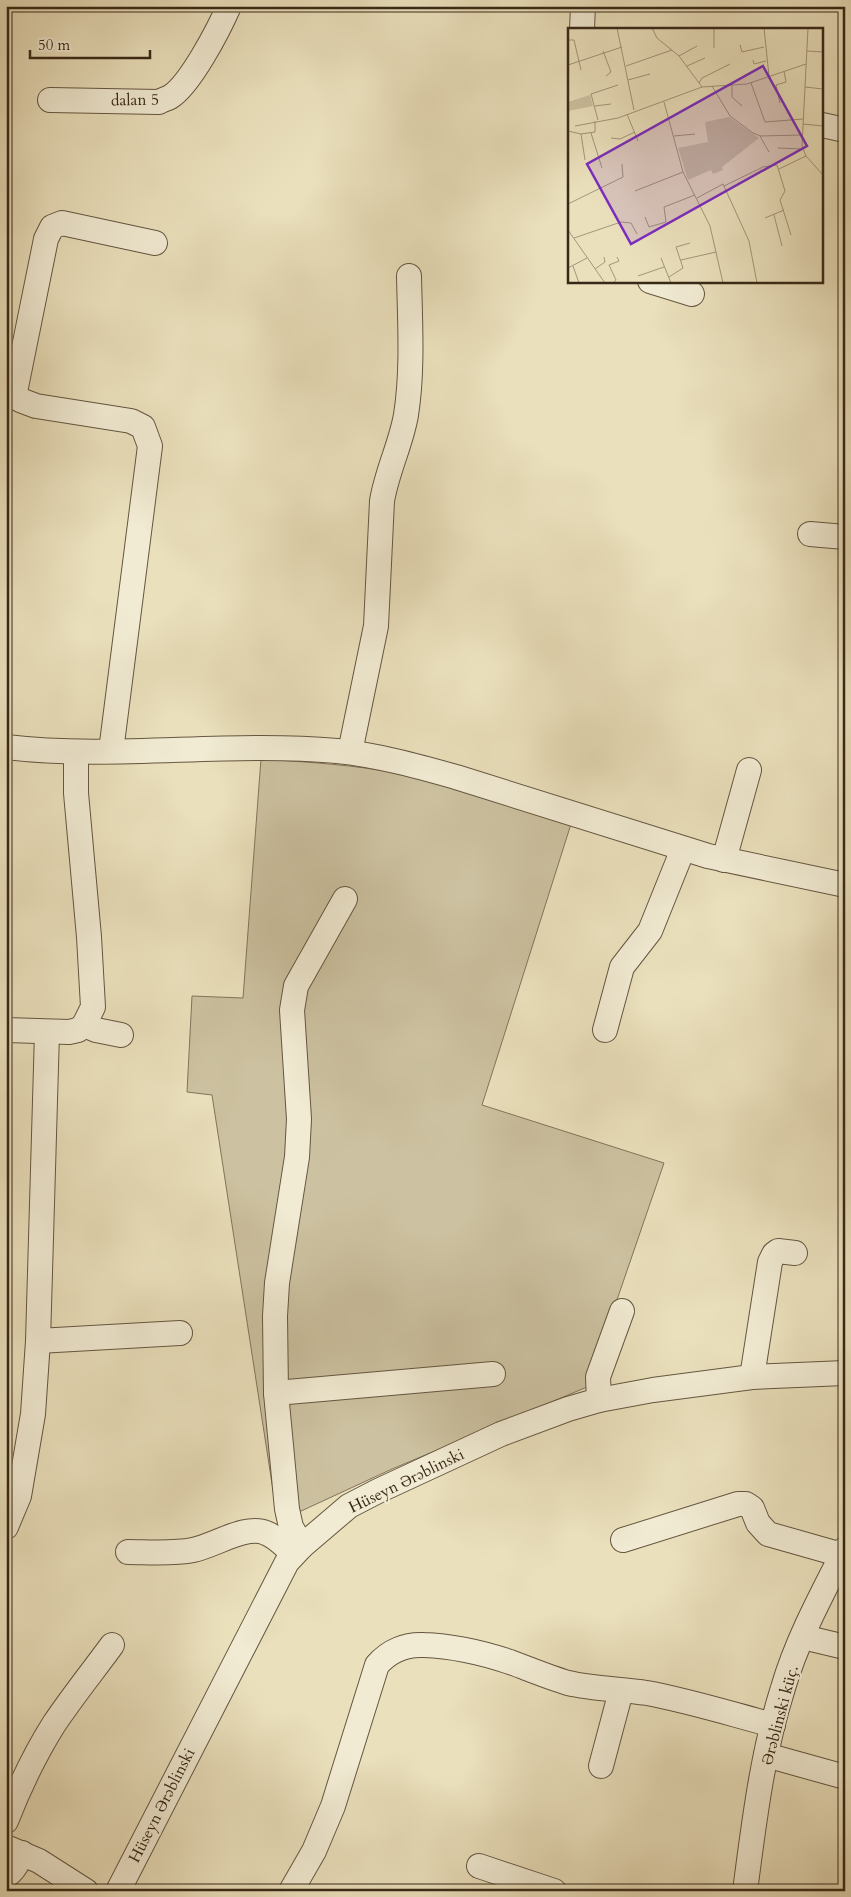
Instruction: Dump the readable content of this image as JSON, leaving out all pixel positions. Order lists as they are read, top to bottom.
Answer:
{
  "streets": {
    "street": ["dalan 5", "Hüseyn Ərəblinski", "Ərəblinski küç."]
  },
  "scale_bar": "50 m"
}
